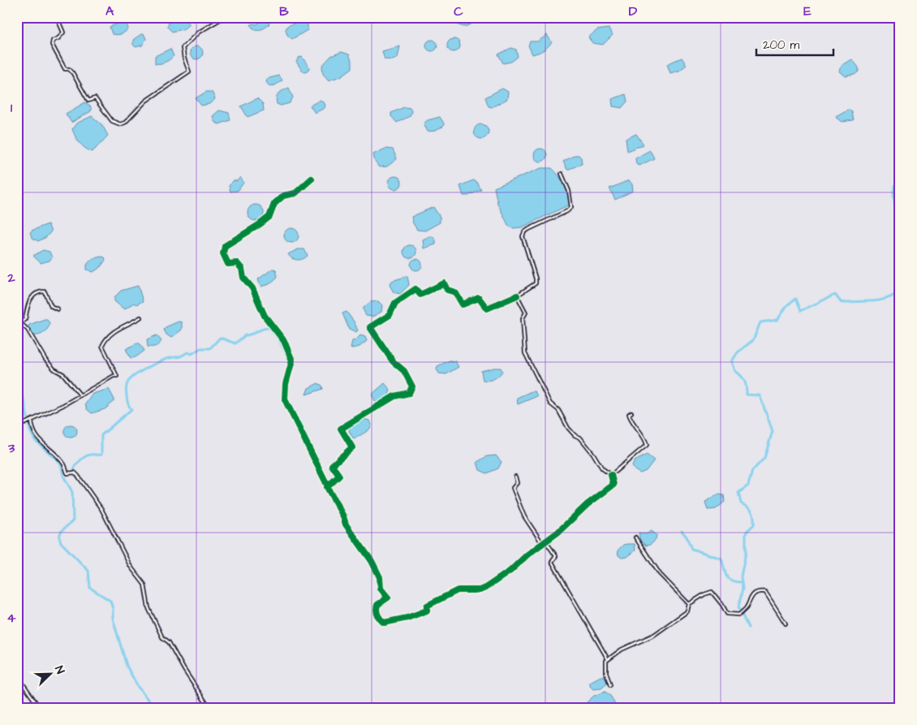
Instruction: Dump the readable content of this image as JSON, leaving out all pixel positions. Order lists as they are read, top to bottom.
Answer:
{
  "scale_bar": "200 m",
  "north": "top right",
  "grid": {
    "columns": [
      "A",
      "B",
      "C",
      "D",
      "E"
    ],
    "rows": [
      "1",
      "2",
      "3",
      "4"
    ]
  }
}
